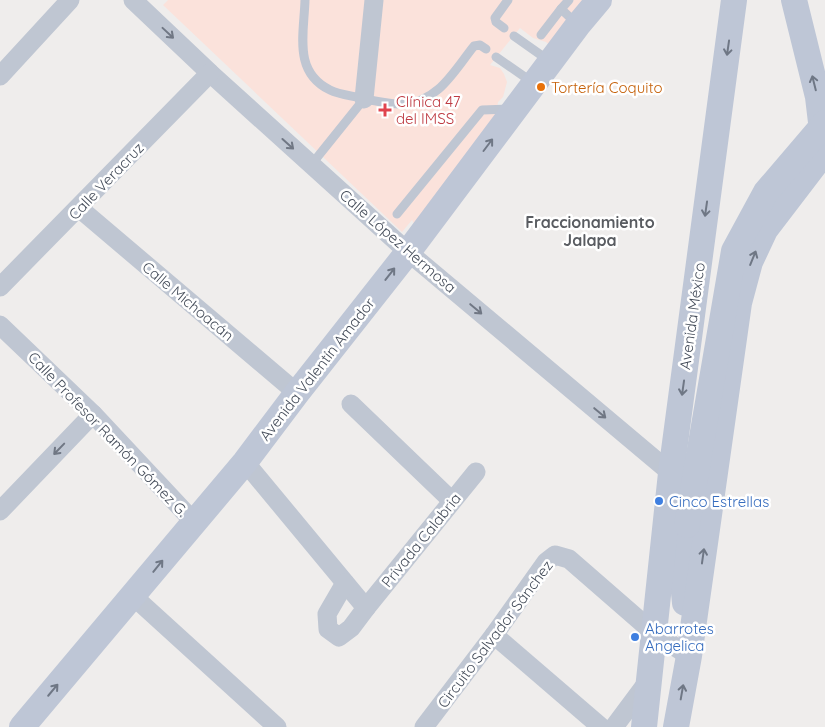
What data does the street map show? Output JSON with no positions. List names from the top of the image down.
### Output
{
  "streets": {
    "street": [
      "Calle Veracruz",
      "Calle López Hermosa",
      "Calle Michoacán",
      "Avenida México",
      "Avenida Valentín Amador",
      "Calle Profesor Ramón Gómez G.",
      "Privada Calabria",
      "Circuito Salvador Sánchez"
    ]
  },
  "crossings": [
    ["Calle Veracruz", "Calle López Hermosa"],
    ["Calle Veracruz", "Calle Michoacán"],
    ["Calle López Hermosa", "Avenida México"],
    ["Calle López Hermosa", "Avenida Valentín Amador"],
    ["Calle Michoacán", "Avenida Valentín Amador"],
    ["Avenida México", "Circuito Salvador Sánchez"],
    ["Avenida Valentín Amador", "Calle Profesor Ramón Gómez G."]
  ],
  "one_way": ["Calle López Hermosa", "Avenida Valentín Amador"],
  "districts": ["Fraccionamiento Jalapa"],
  "places": {
    "other": ["Tortería Coquito", "Cinco Estrellas", "Abarrotes Angelica"],
    "health": ["Clínica 47 del IMSS"]
  }
}
